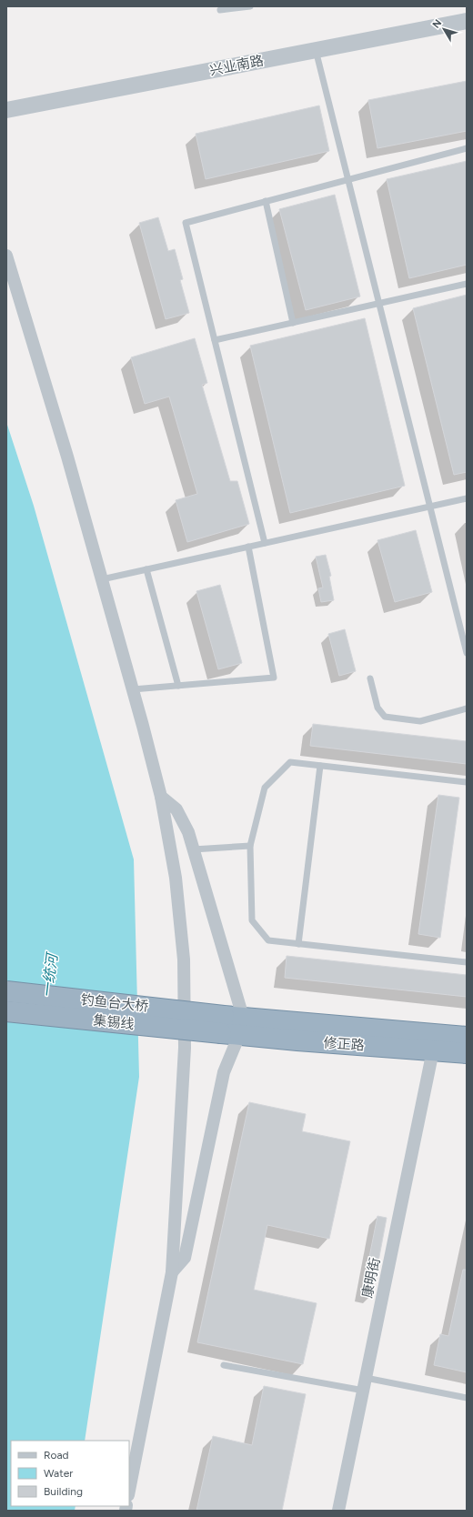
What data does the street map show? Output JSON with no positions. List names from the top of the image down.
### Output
{
  "streets": {
    "highway": ["钓鱼台大桥", "集锡线", "修正路"],
    "street": ["兴业南路", "康明街"]
  },
  "crossings": [
    ["钓鱼台大桥", "集锡线"],
    ["钓鱼台大桥", "修正路"],
    ["集锡线", "修正路"],
    ["修正路", "康明街"]
  ],
  "water": ["一统河"],
  "legend": ["Road", "Water", "Building"],
  "north": "top left"
}
